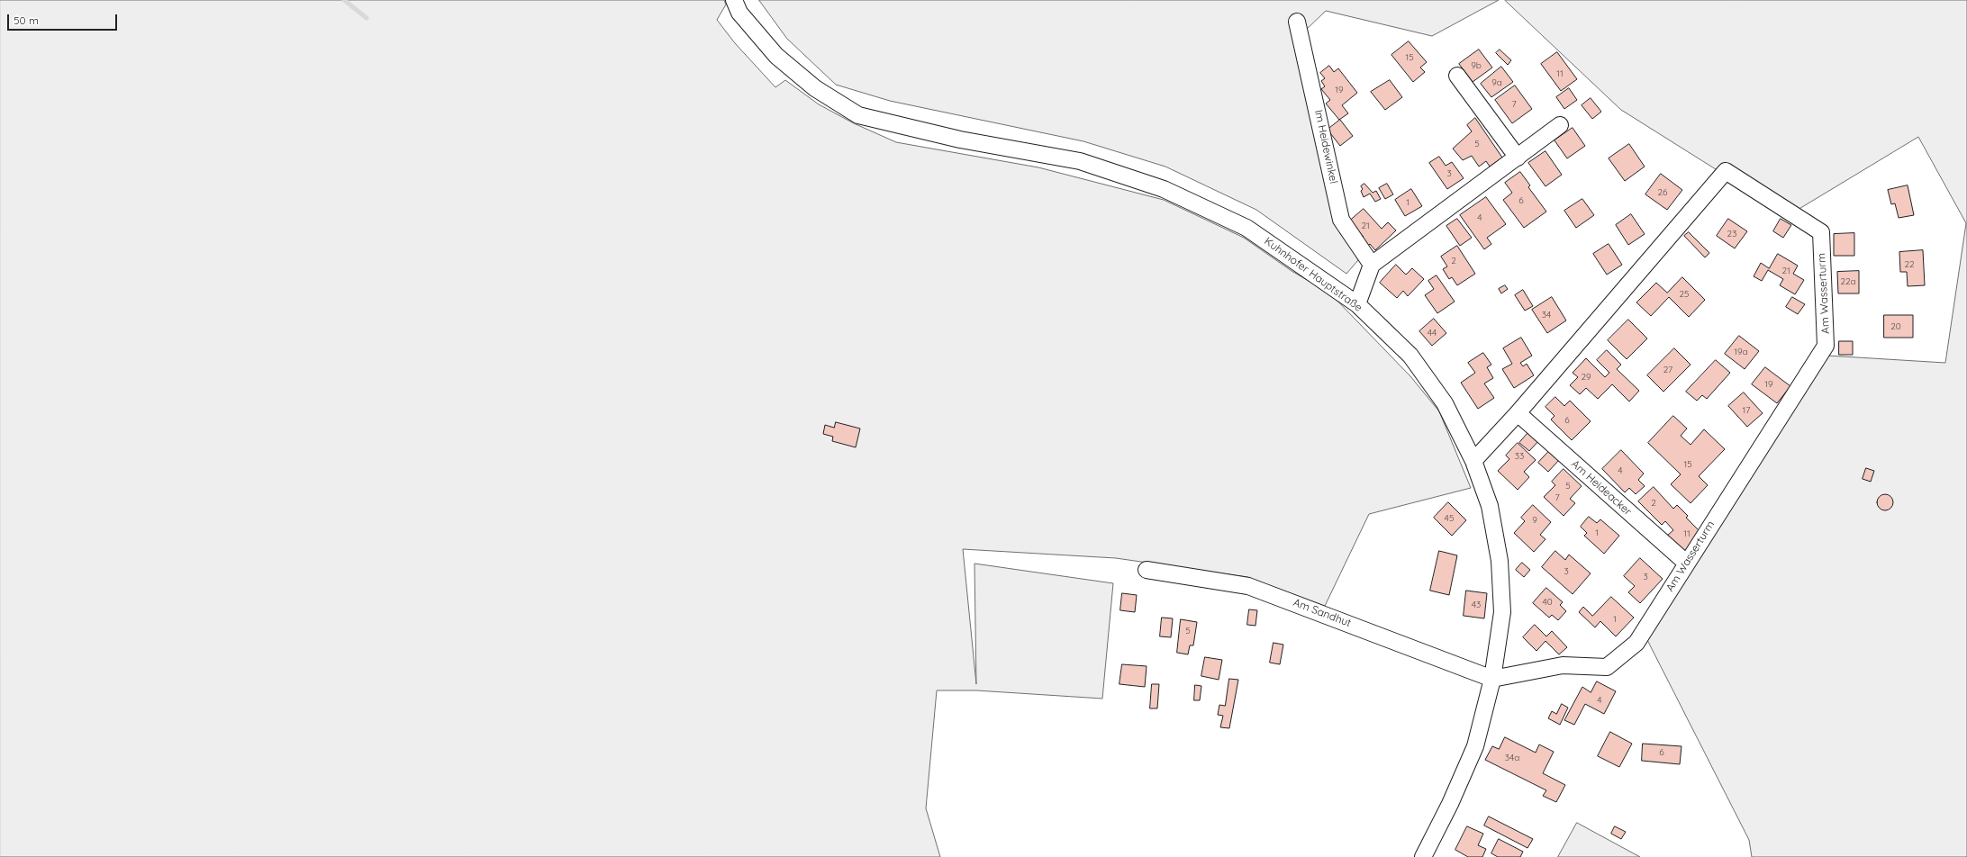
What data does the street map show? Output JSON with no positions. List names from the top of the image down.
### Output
{
  "streets": {
    "street": [
      "Im Heidewinkel",
      "Kuhnhofer Hauptstraße",
      "Am Wasserturm",
      "Am Heideacker",
      "Am Sandhut"
    ]
  },
  "crossings": [
    ["Kuhnhofer Hauptstraße", "Am Wasserturm"],
    ["Kuhnhofer Hauptstraße", "Am Sandhut"],
    ["Am Wasserturm", "Am Heideacker"],
    ["Am Wasserturm", "Am Sandhut"]
  ],
  "house_numbers": [
    "15",
    "9b",
    "11",
    "9a",
    "19",
    "7",
    "5",
    "3",
    "26",
    "6",
    "1",
    "4",
    "21",
    "23",
    "2",
    "22",
    "21",
    "22a",
    "25",
    "34",
    "20",
    "44",
    "19a",
    "27",
    "29",
    "19",
    "17",
    "6",
    "33",
    "15",
    "4",
    "5",
    "7",
    "2",
    "45",
    "9",
    "1",
    "11",
    "3",
    "3",
    "40",
    "43",
    "1",
    "5",
    "4",
    "6",
    "34a"
  ],
  "scale_bar": "50 m"
}
